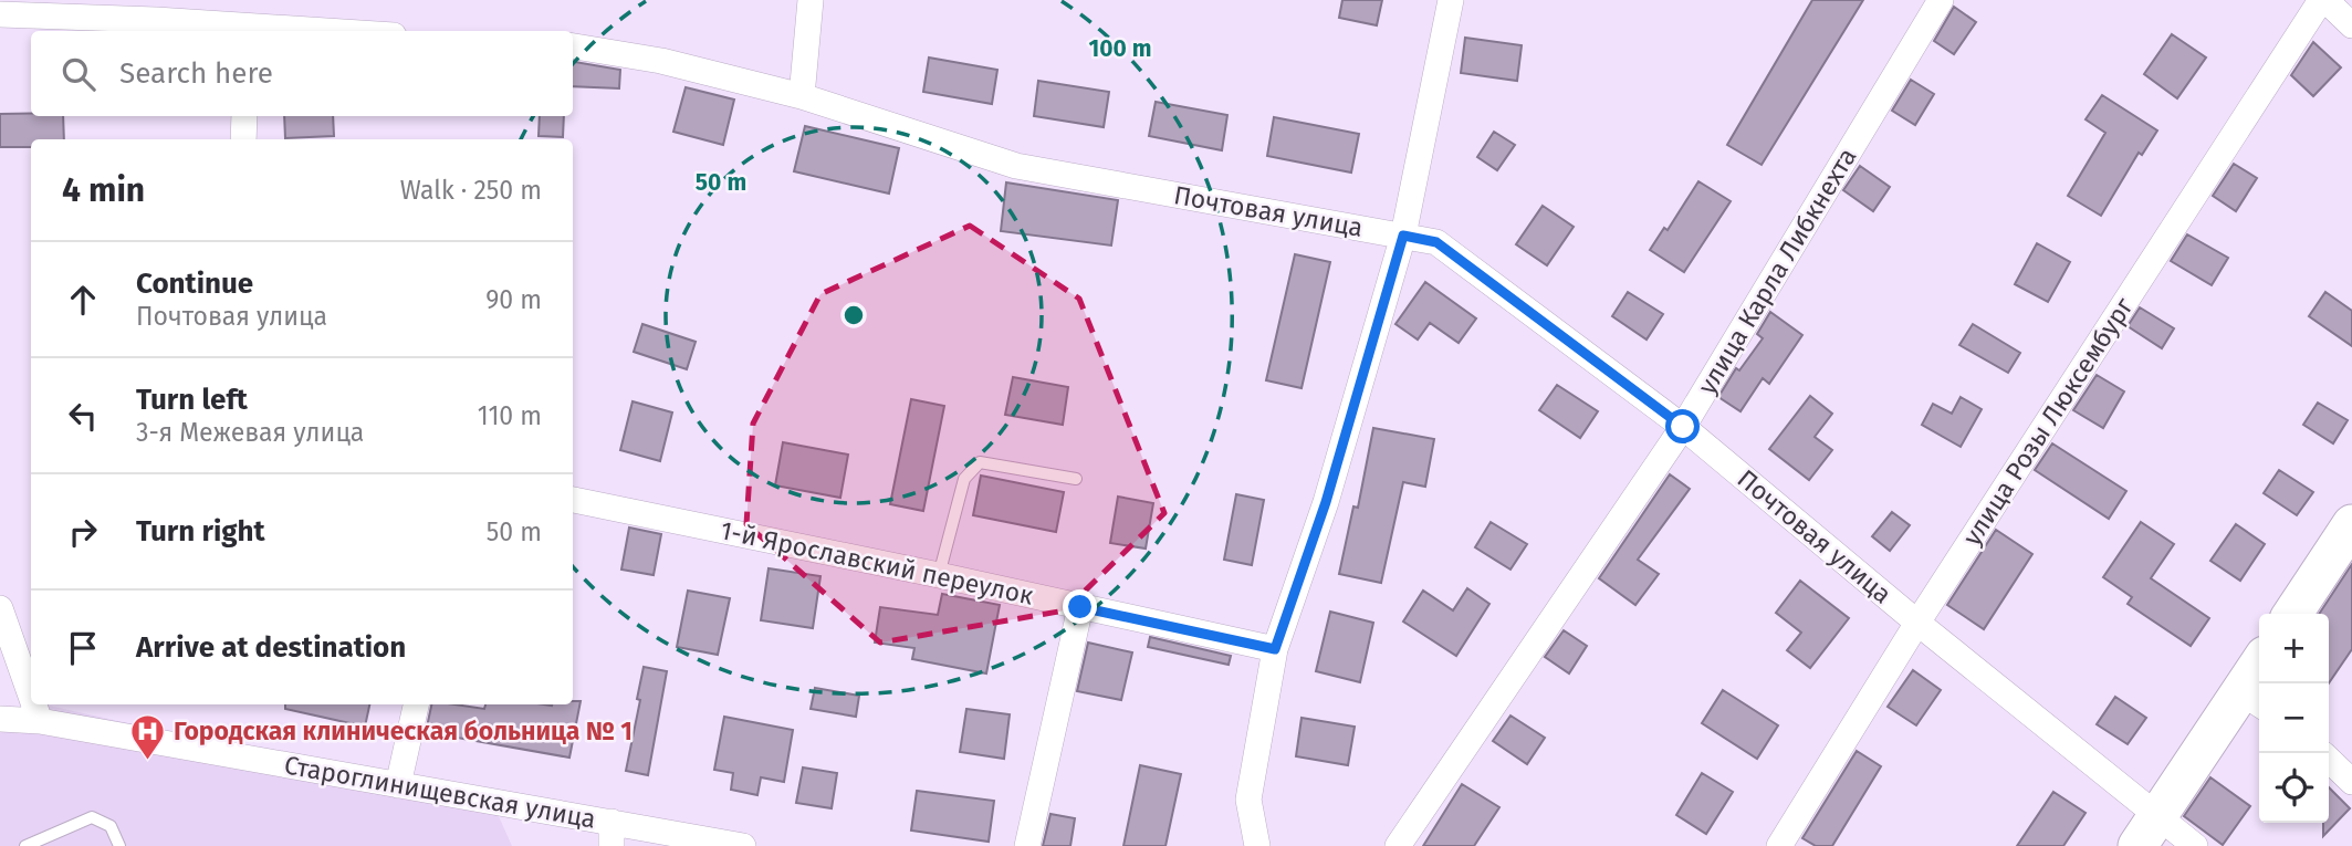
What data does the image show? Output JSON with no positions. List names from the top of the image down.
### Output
{
  "streets": {
    "street": [
      "Почтовая улица",
      "улица Карла Либкнехта",
      "улица Розы Люксембург",
      "1-й Ярославский переулок",
      "Староглинищевская улица"
    ]
  },
  "crossings": [
    ["Почтовая улица", "улица Карла Либкнехта"],
    ["Почтовая улица", "улица Розы Люксембург"]
  ],
  "places": {
    "hospital": ["Городская клиническая больница № 1"]
  },
  "page": {
    "search": "Search here",
    "heading": ["4 min", "Walk · 250 m"],
    "list": [
      ["Continue", "Почтовая улица", "90 m"],
      ["Turn left", "3-я Межевая улица", "110 m"],
      ["Turn right", "50 m"],
      "Arrive at destination"
    ],
    "map_buttons": ["+", "−"]
  },
  "rings": ["100 m", "50 m"]
}
